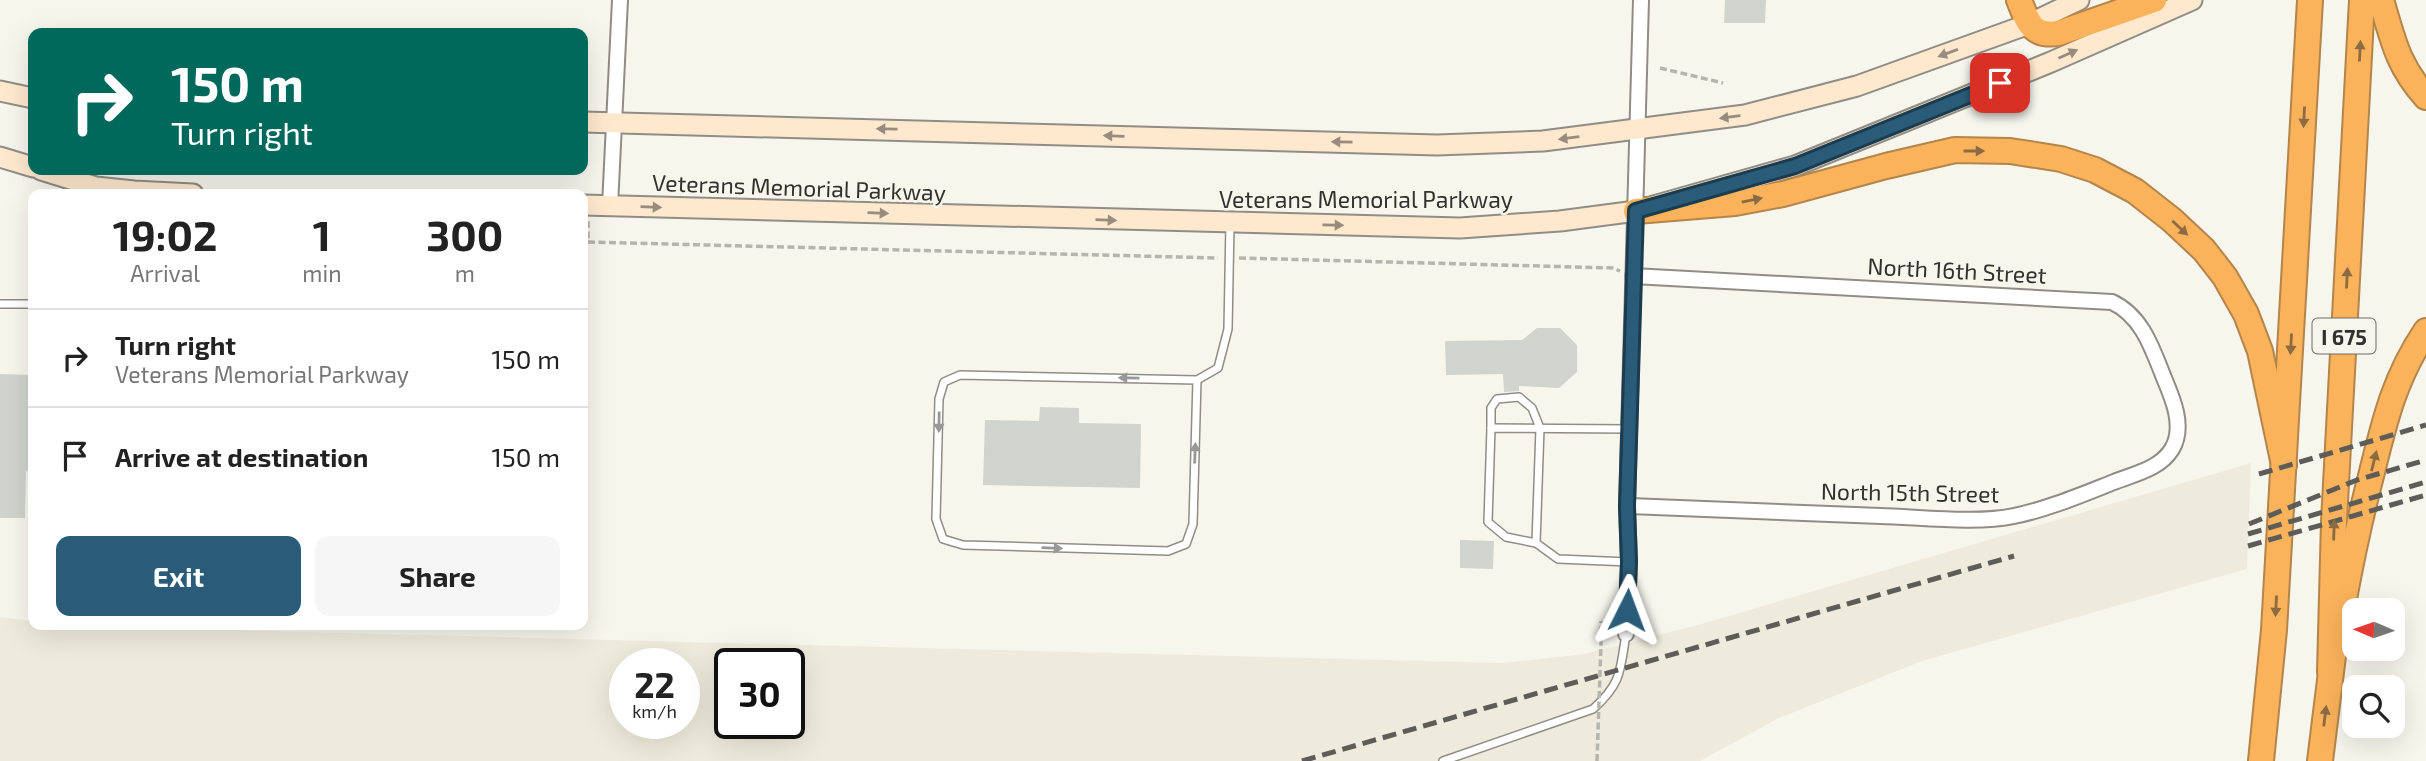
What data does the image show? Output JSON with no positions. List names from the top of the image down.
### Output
{
  "streets": {
    "highway": ["I 675"],
    "street": ["Veterans Memorial Parkway", "North 16th Street", "North 15th Street"]
  },
  "crossings": [
    ["North 16th Street", "North 15th Street"]
  ],
  "north": "left",
  "page": {
    "turn": ["150 m", "Turn right"],
    "eta": [
      "19:02",
      "Arrival",
      "1",
      "min",
      "300",
      "m"
    ],
    "list": [
      {
        "name": "Turn right",
        "note": "Veterans Memorial Parkway",
        "value": "150 m"
      },
      {
        "name": "Arrive at destination",
        "value": "150 m"
      }
    ],
    "buttons": ["Exit", "Share"],
    "speed": "22 km/h",
    "limit": "30"
  }
}
